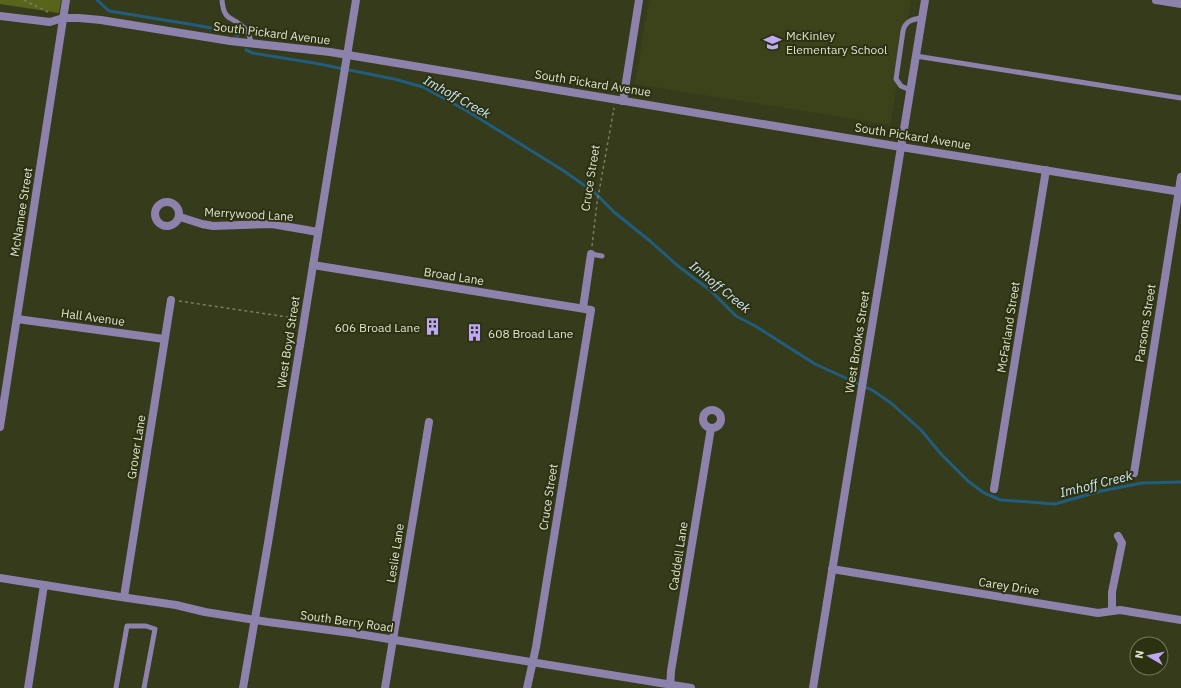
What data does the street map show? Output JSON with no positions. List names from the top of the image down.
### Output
{
  "streets": {
    "street": [
      "South Pickard Avenue",
      "Cruce Street",
      "McNamee Street",
      "Merrywood Lane",
      "Broad Lane",
      "Hall Avenue",
      "Parsons Street",
      "McFarland Street",
      "West Boyd Street",
      "West Brooks Street",
      "Grover Lane",
      "Leslie Lane",
      "Caddell Lane",
      "Carey Drive",
      "South Berry Road"
    ]
  },
  "crossings": [
    ["South Pickard Avenue", "Cruce Street"],
    ["South Pickard Avenue", "McNamee Street"],
    ["South Pickard Avenue", "Parsons Street"],
    ["South Pickard Avenue", "McFarland Street"],
    ["South Pickard Avenue", "West Boyd Street"],
    ["South Pickard Avenue", "West Brooks Street"],
    ["Cruce Street", "Broad Lane"],
    ["Cruce Street", "South Berry Road"],
    ["McNamee Street", "Hall Avenue"],
    ["Merrywood Lane", "West Boyd Street"],
    ["Broad Lane", "West Boyd Street"],
    ["Hall Avenue", "Grover Lane"],
    ["West Boyd Street", "South Berry Road"],
    ["West Brooks Street", "Carey Drive"],
    ["Grover Lane", "South Berry Road"],
    ["Leslie Lane", "South Berry Road"],
    ["Caddell Lane", "South Berry Road"]
  ],
  "water": ["Imhoff Creek"],
  "places": {
    "school or university": ["McKinley Elementary School"],
    "building": ["606 Broad Lane", "608 Broad Lane"]
  },
  "north": "left"
}
